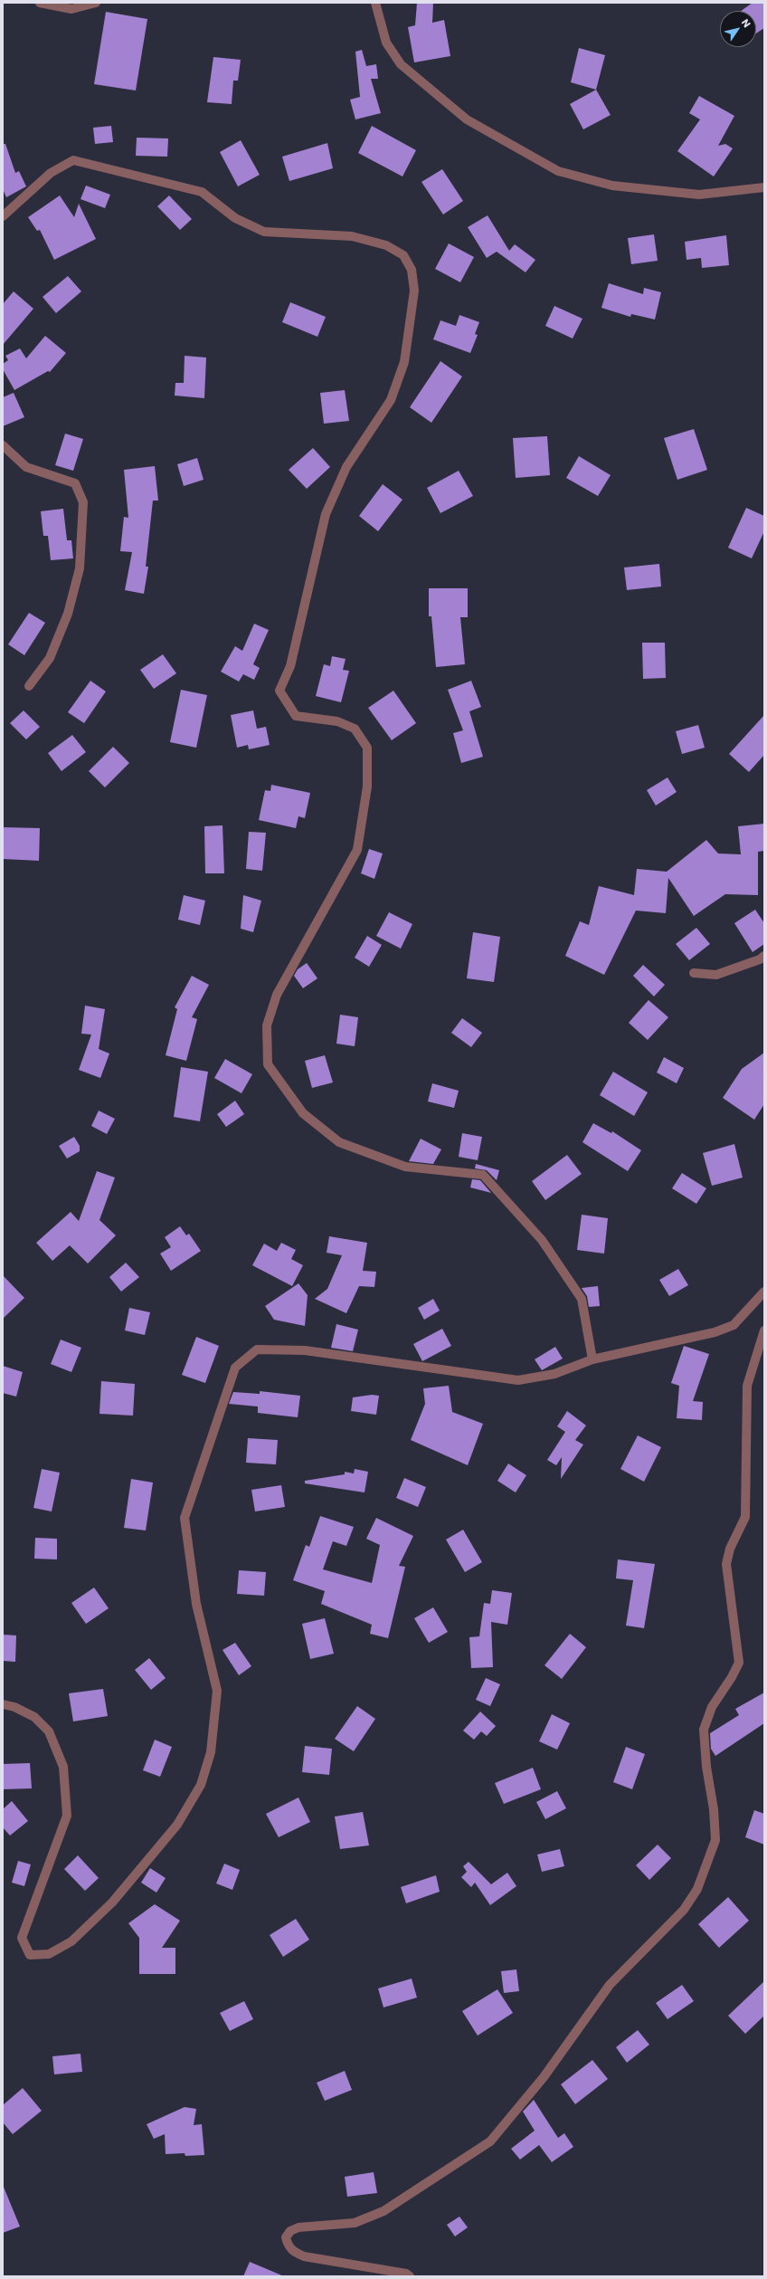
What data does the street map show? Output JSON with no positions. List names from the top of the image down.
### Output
{
  "north": "top right"
}
